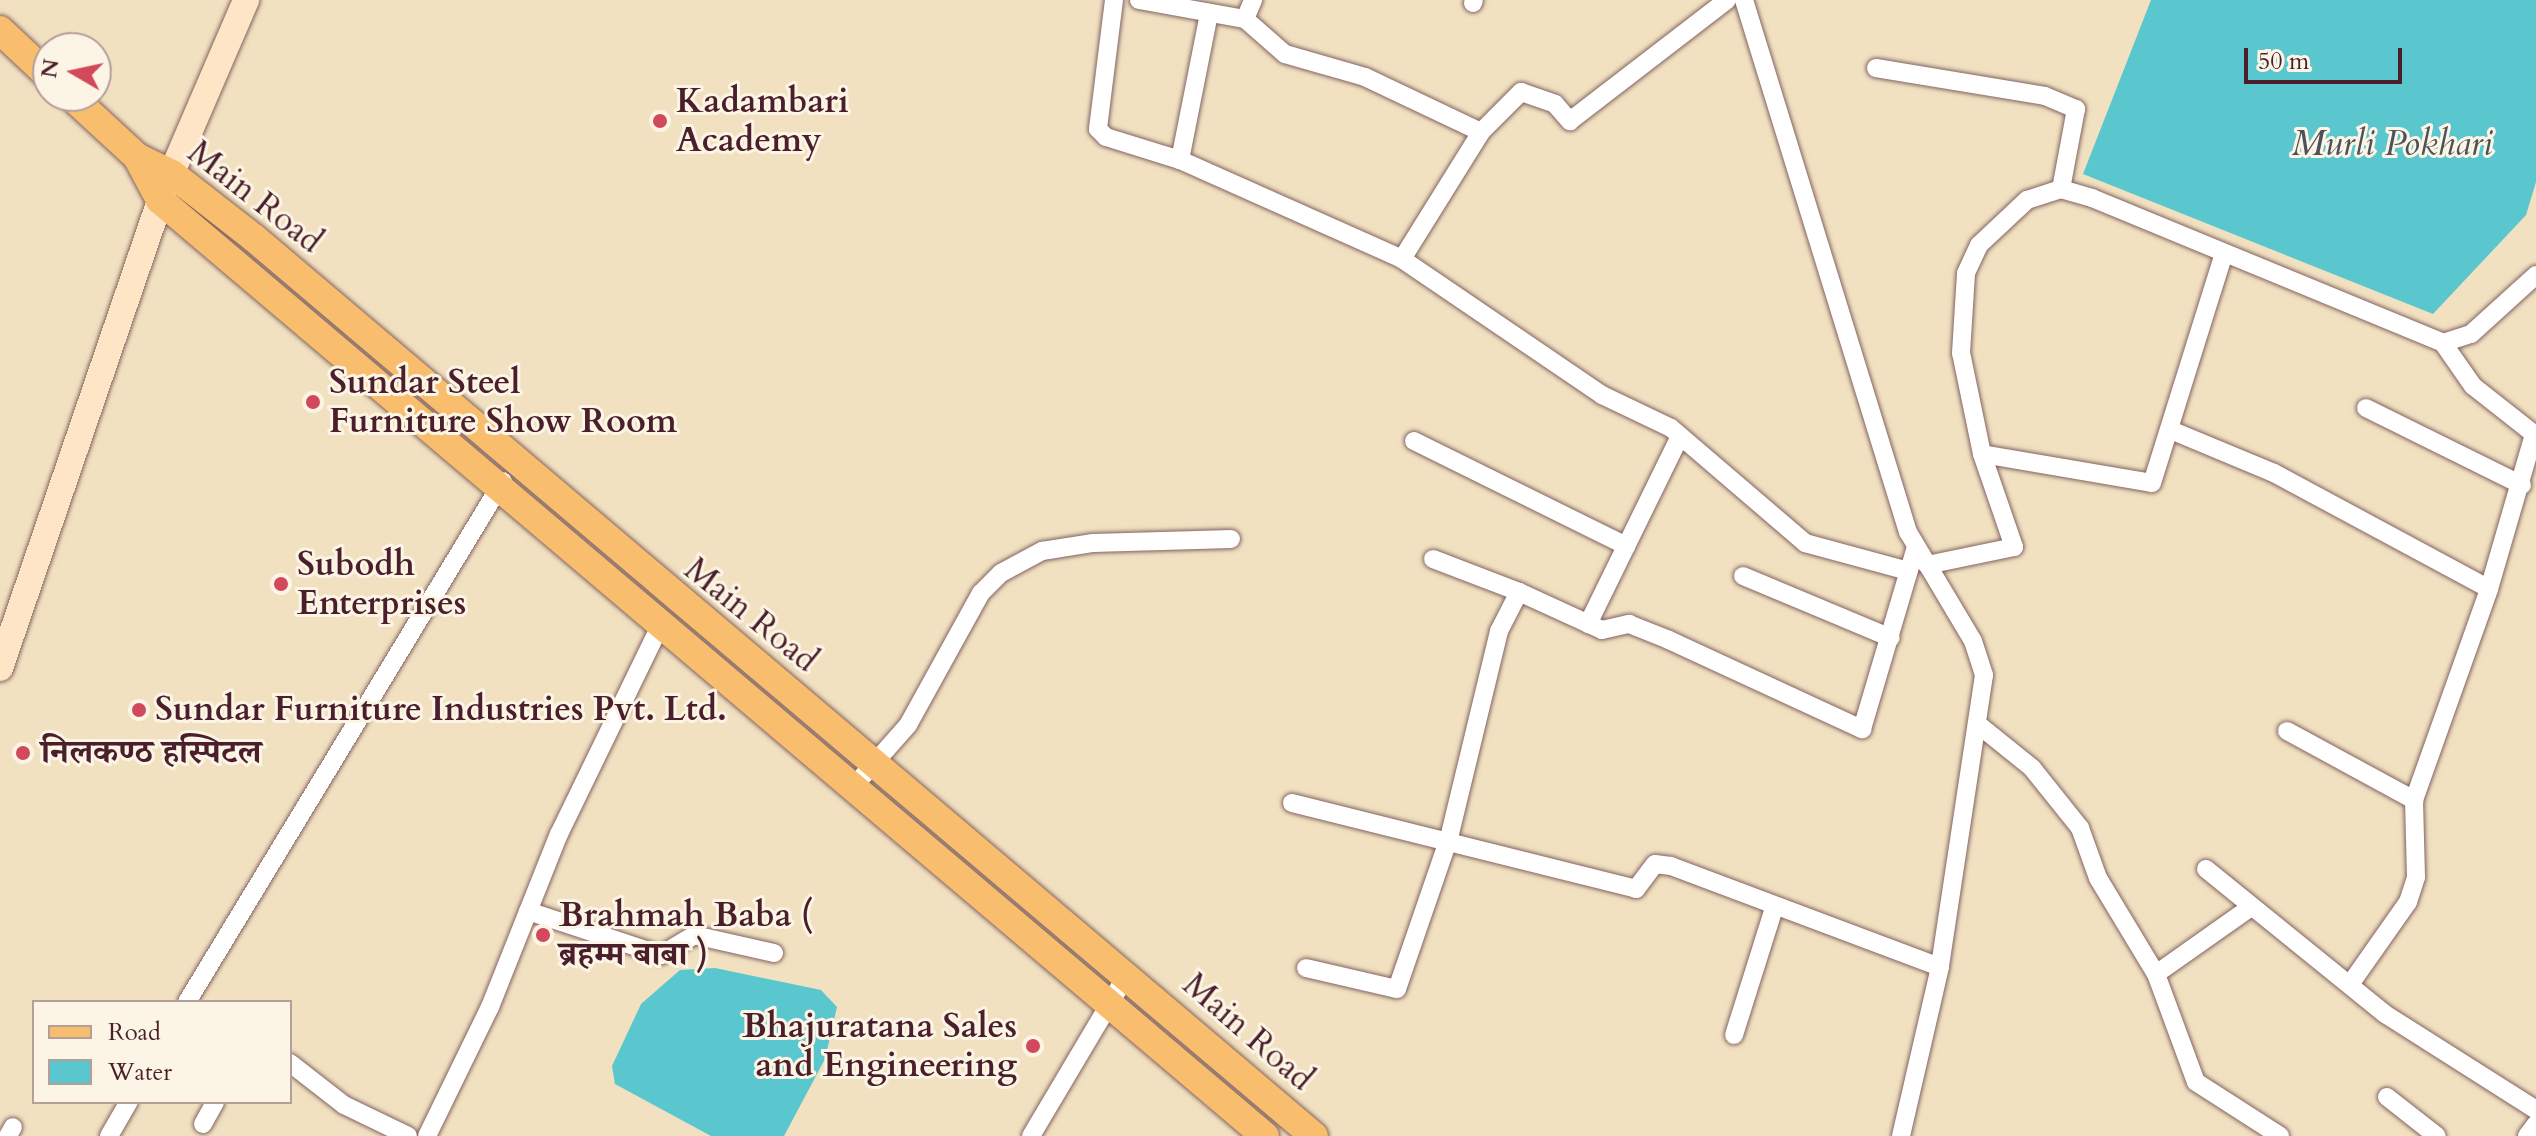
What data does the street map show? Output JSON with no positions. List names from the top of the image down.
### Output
{
  "streets": {
    "main road": ["Main Road"]
  },
  "water": ["Murli Pokhari"],
  "places": [
    "Kadambari Academy",
    "Sundar Steel Furniture Show Room",
    "Subodh Enterprises",
    "Sundar Furniture Industries Pvt. Ltd.",
    "निलकण्ठ हस्पिटल",
    "Brahmah Baba ( ब्रहम्म बाबा )",
    "Bhajuratana Sales and Engineering"
  ],
  "legend": ["Road", "Water"],
  "scale_bar": "50 m",
  "north": "left"
}
